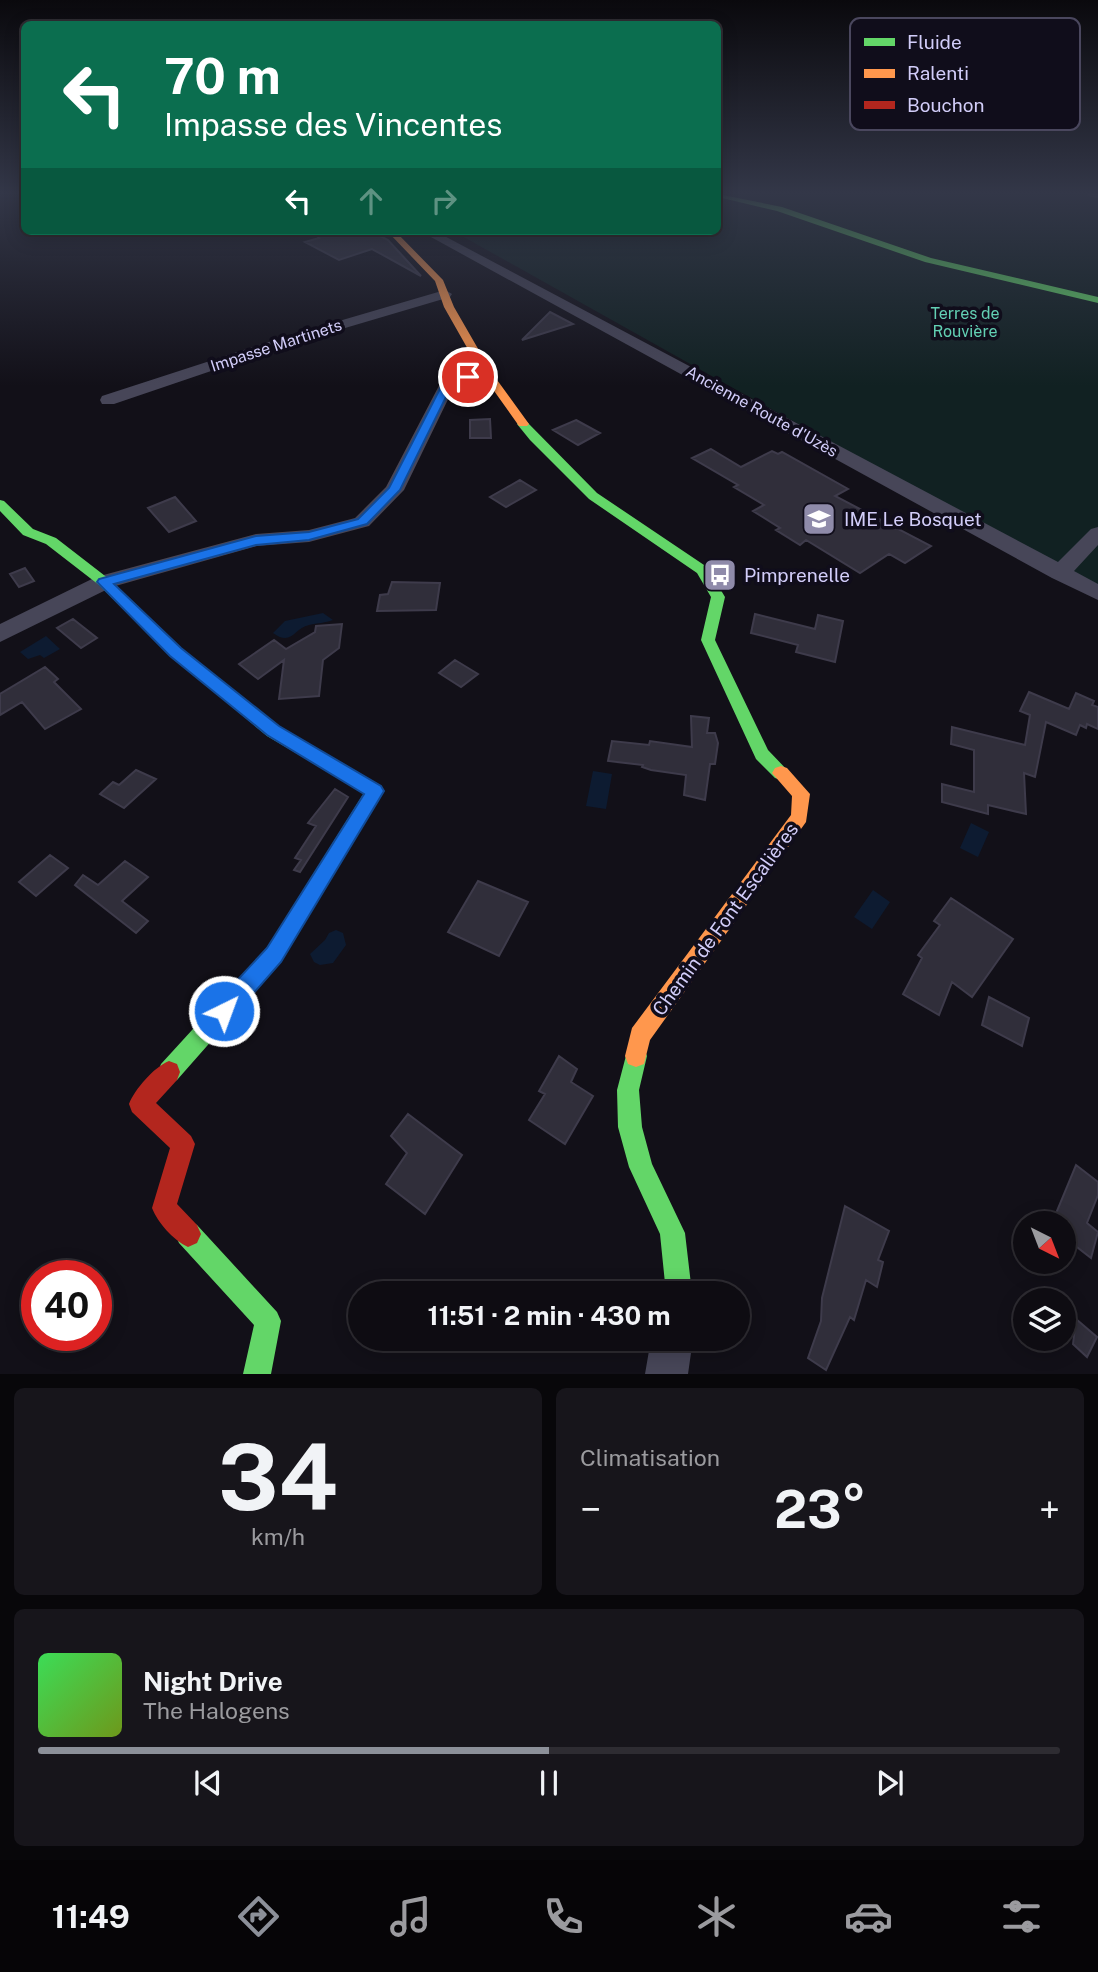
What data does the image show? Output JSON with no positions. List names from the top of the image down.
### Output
{
  "streets": {
    "street": ["Impasse Martinets", "Ancienne Route d'Uzès", "Chemin de Font Escalières"]
  },
  "crossings": [
    ["Impasse Martinets", "Chemin de Font Escalières"]
  ],
  "parks": ["Terres de Rouvière"],
  "places": {
    "school or university": ["IME Le Bosquet"],
    "bus stop": ["Pimprenelle"]
  },
  "legend": ["Fluide", "Ralenti", "Bouchon"],
  "north": "bottom right",
  "page": {
    "turn": ["70 m", "Impasse des Vincentes"],
    "limit": "40",
    "trip": "11:51 · 2 min · 430 m",
    "tile": [
      ["34", "km/h"],
      "Climatisation"
    ],
    "heat": ["−", "23°", "+"],
    "song": ["Night Drive", "The Halogens"],
    "tabs": "11:49"
  }
}
